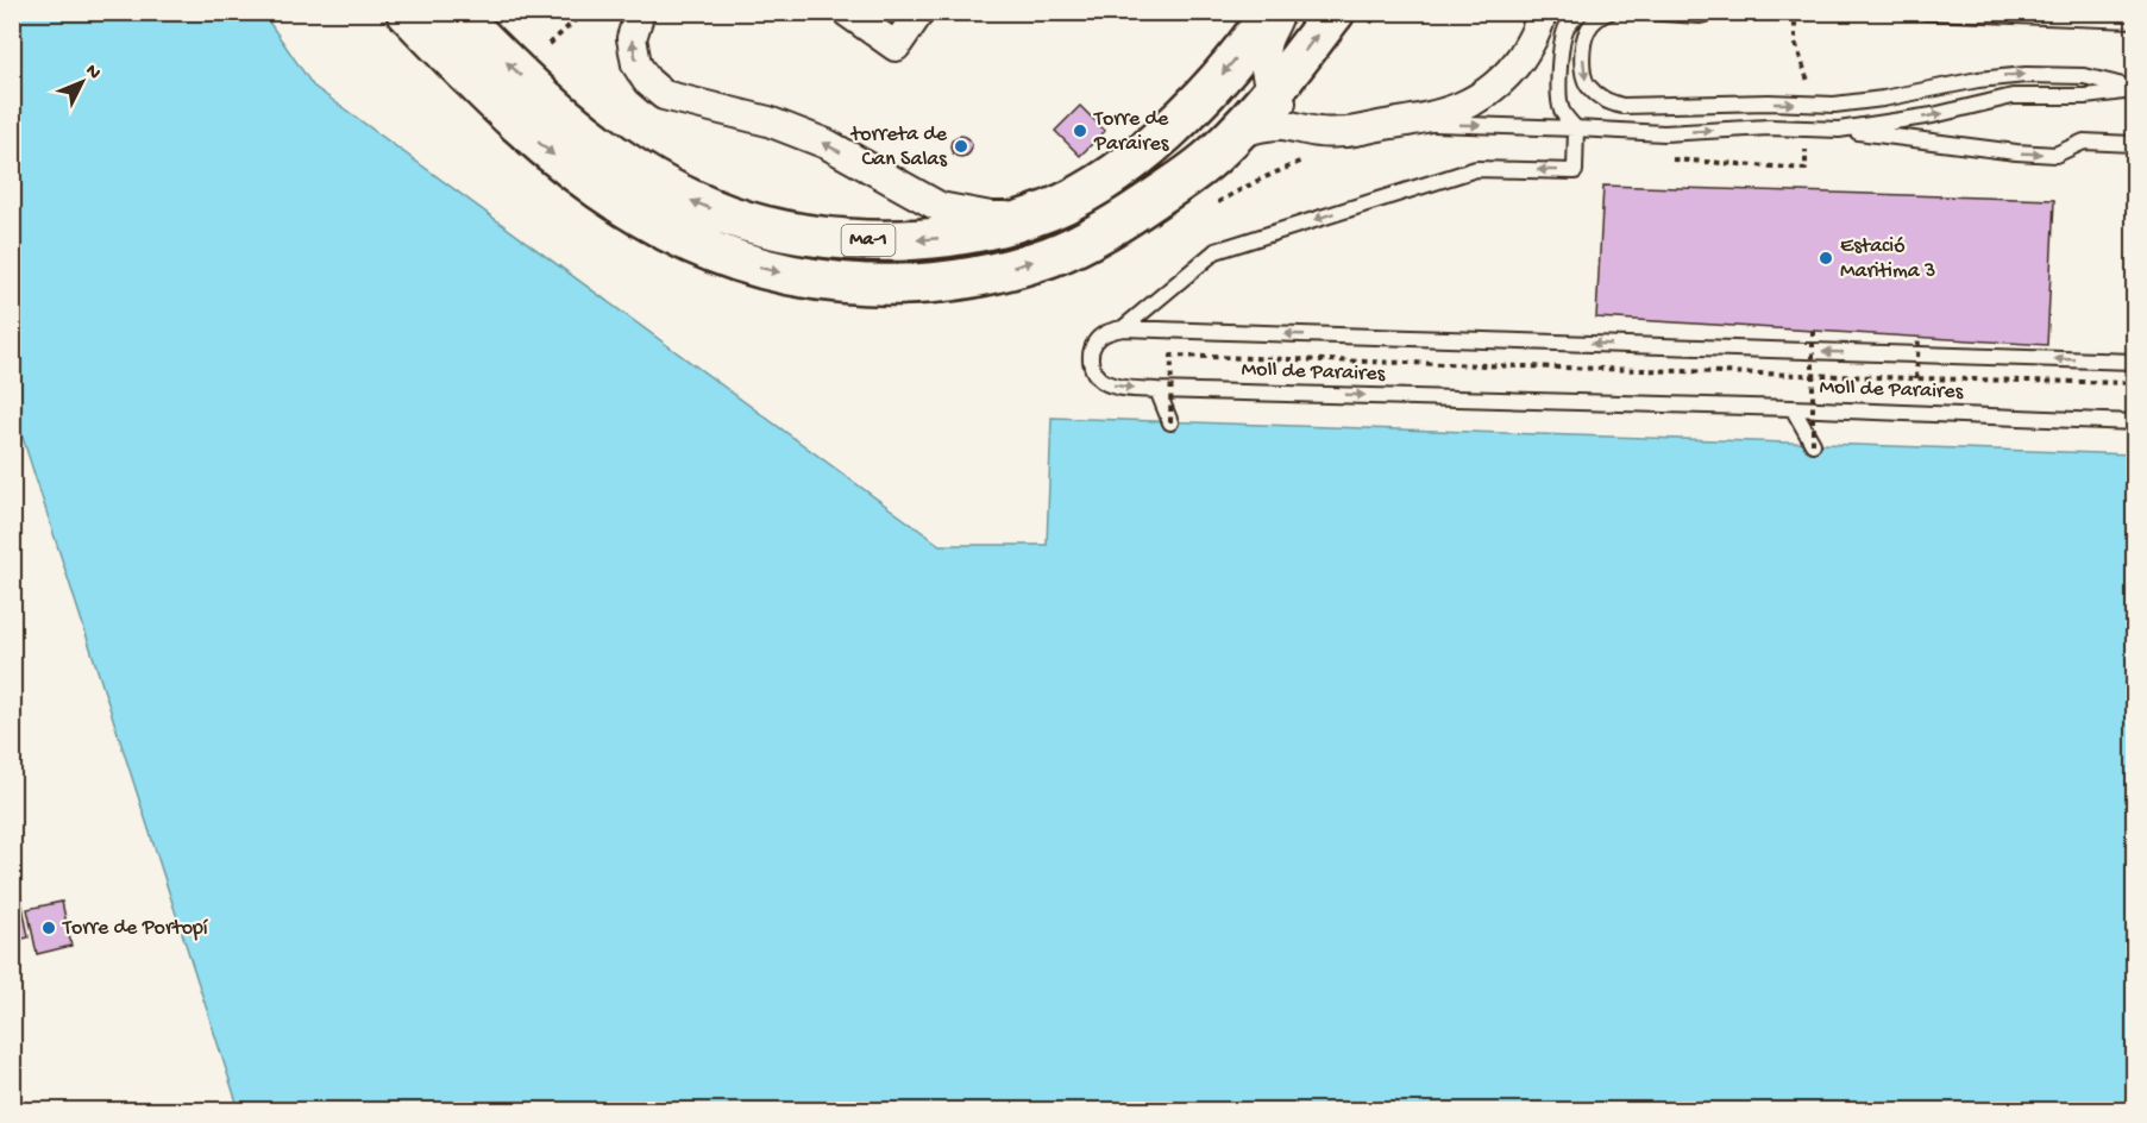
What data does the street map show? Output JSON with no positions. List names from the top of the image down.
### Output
{
  "streets": {
    "highway": ["Ma-1"],
    "lane": ["Moll de Paraires"]
  },
  "places": [
    "Torre de Paraires",
    "torreta de Can Salas",
    "Estació Maritima 3",
    "Torre de Portopí"
  ],
  "north": "top right"
}
